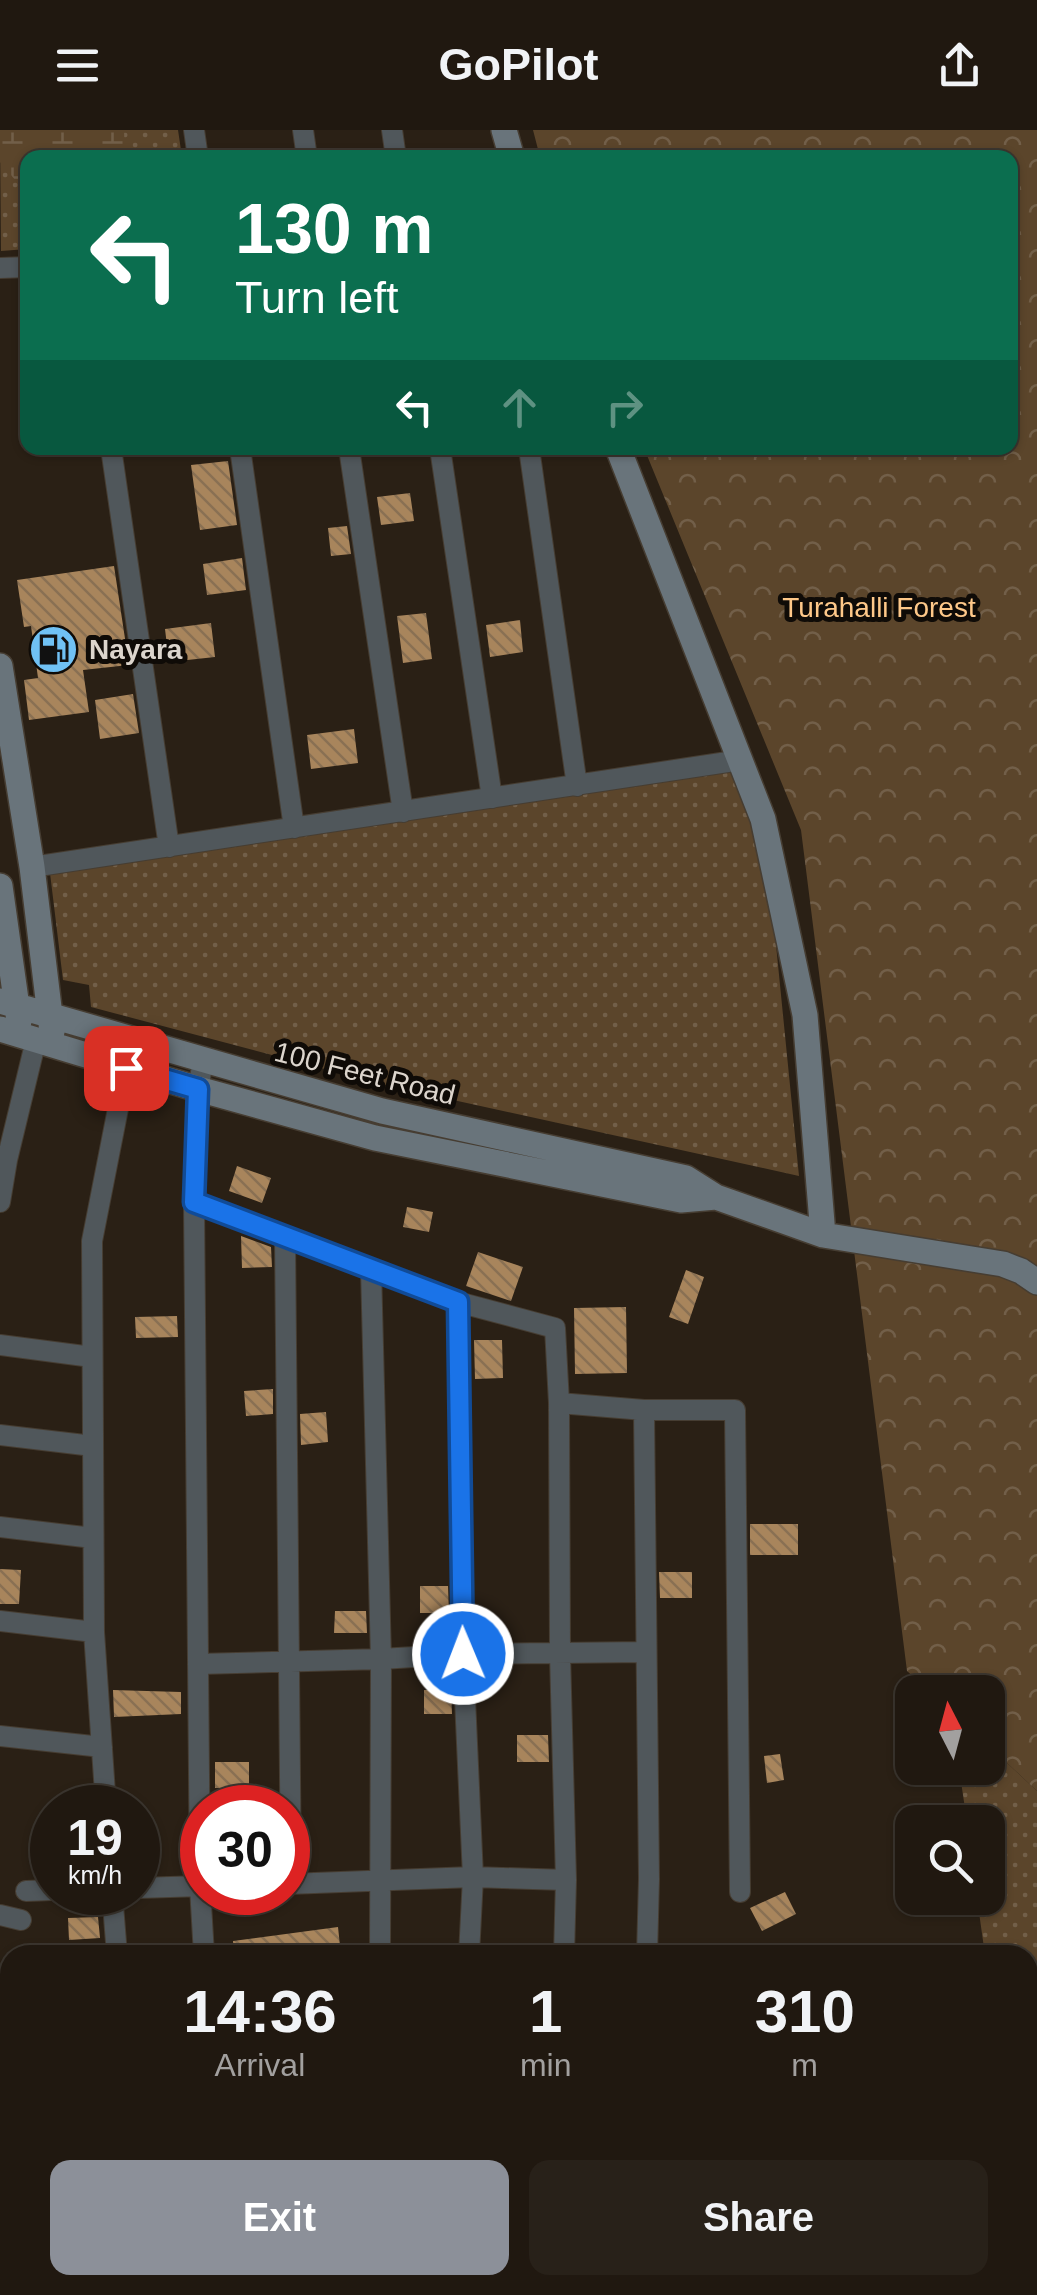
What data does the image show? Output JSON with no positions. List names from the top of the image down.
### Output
{
  "streets": {
    "main road": ["100 Feet Road"]
  },
  "parks": ["Turahalli Forest"],
  "places": {
    "fuel station": ["Nayara"]
  },
  "north": "top",
  "page": {
    "header": "GoPilot",
    "turn": ["130 m", "Turn left"],
    "speed": "19 km/h",
    "limit": "30",
    "eta": [
      "14:36",
      "Arrival",
      "1",
      "min",
      "310",
      "m"
    ],
    "buttons": ["Exit", "Share"]
  }
}
